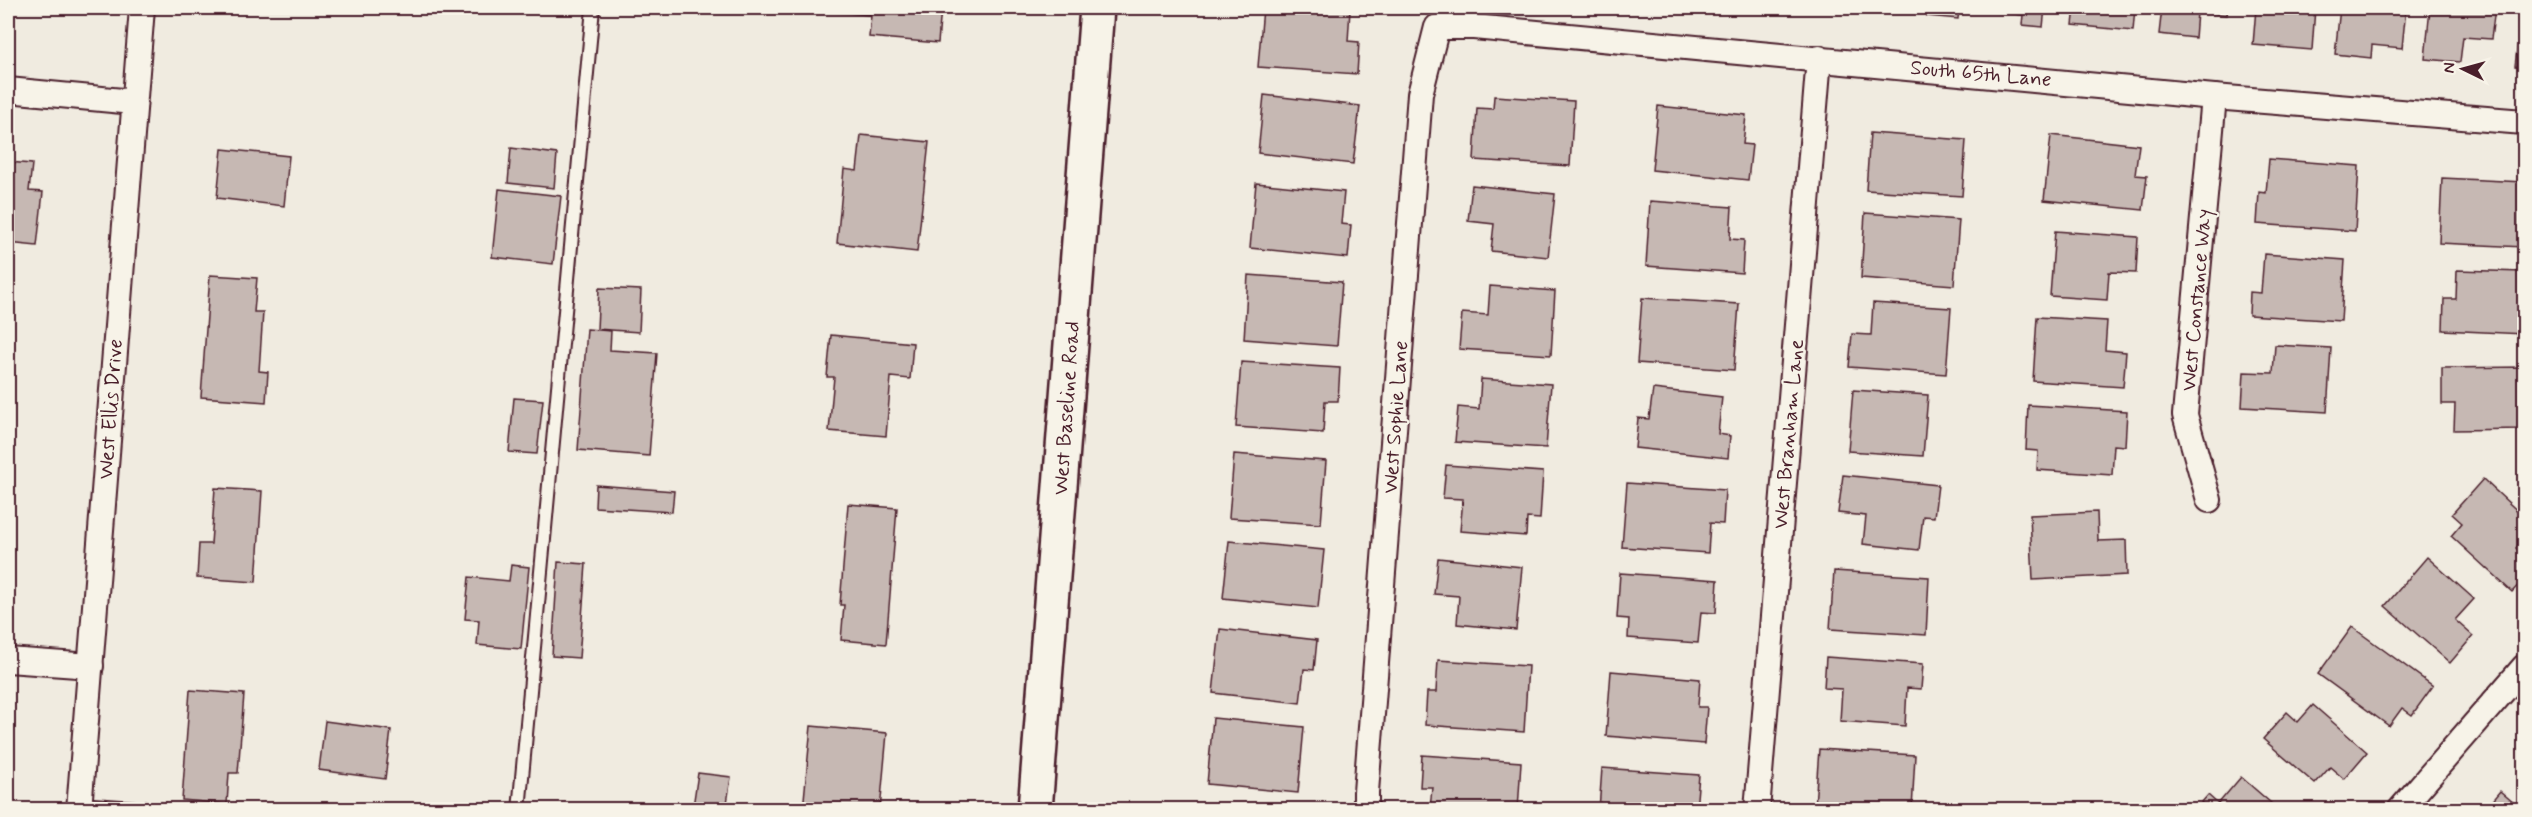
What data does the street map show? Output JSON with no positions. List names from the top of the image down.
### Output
{
  "streets": {
    "main road": ["West Baseline Road"],
    "street": [
      "South 65th Lane",
      "West Constance Way",
      "West Ellis Drive",
      "West Sophie Lane",
      "West Branham Lane"
    ]
  },
  "crossings": [
    ["South 65th Lane", "West Constance Way"],
    ["South 65th Lane", "West Sophie Lane"],
    ["South 65th Lane", "West Branham Lane"]
  ],
  "north": "left"
}
